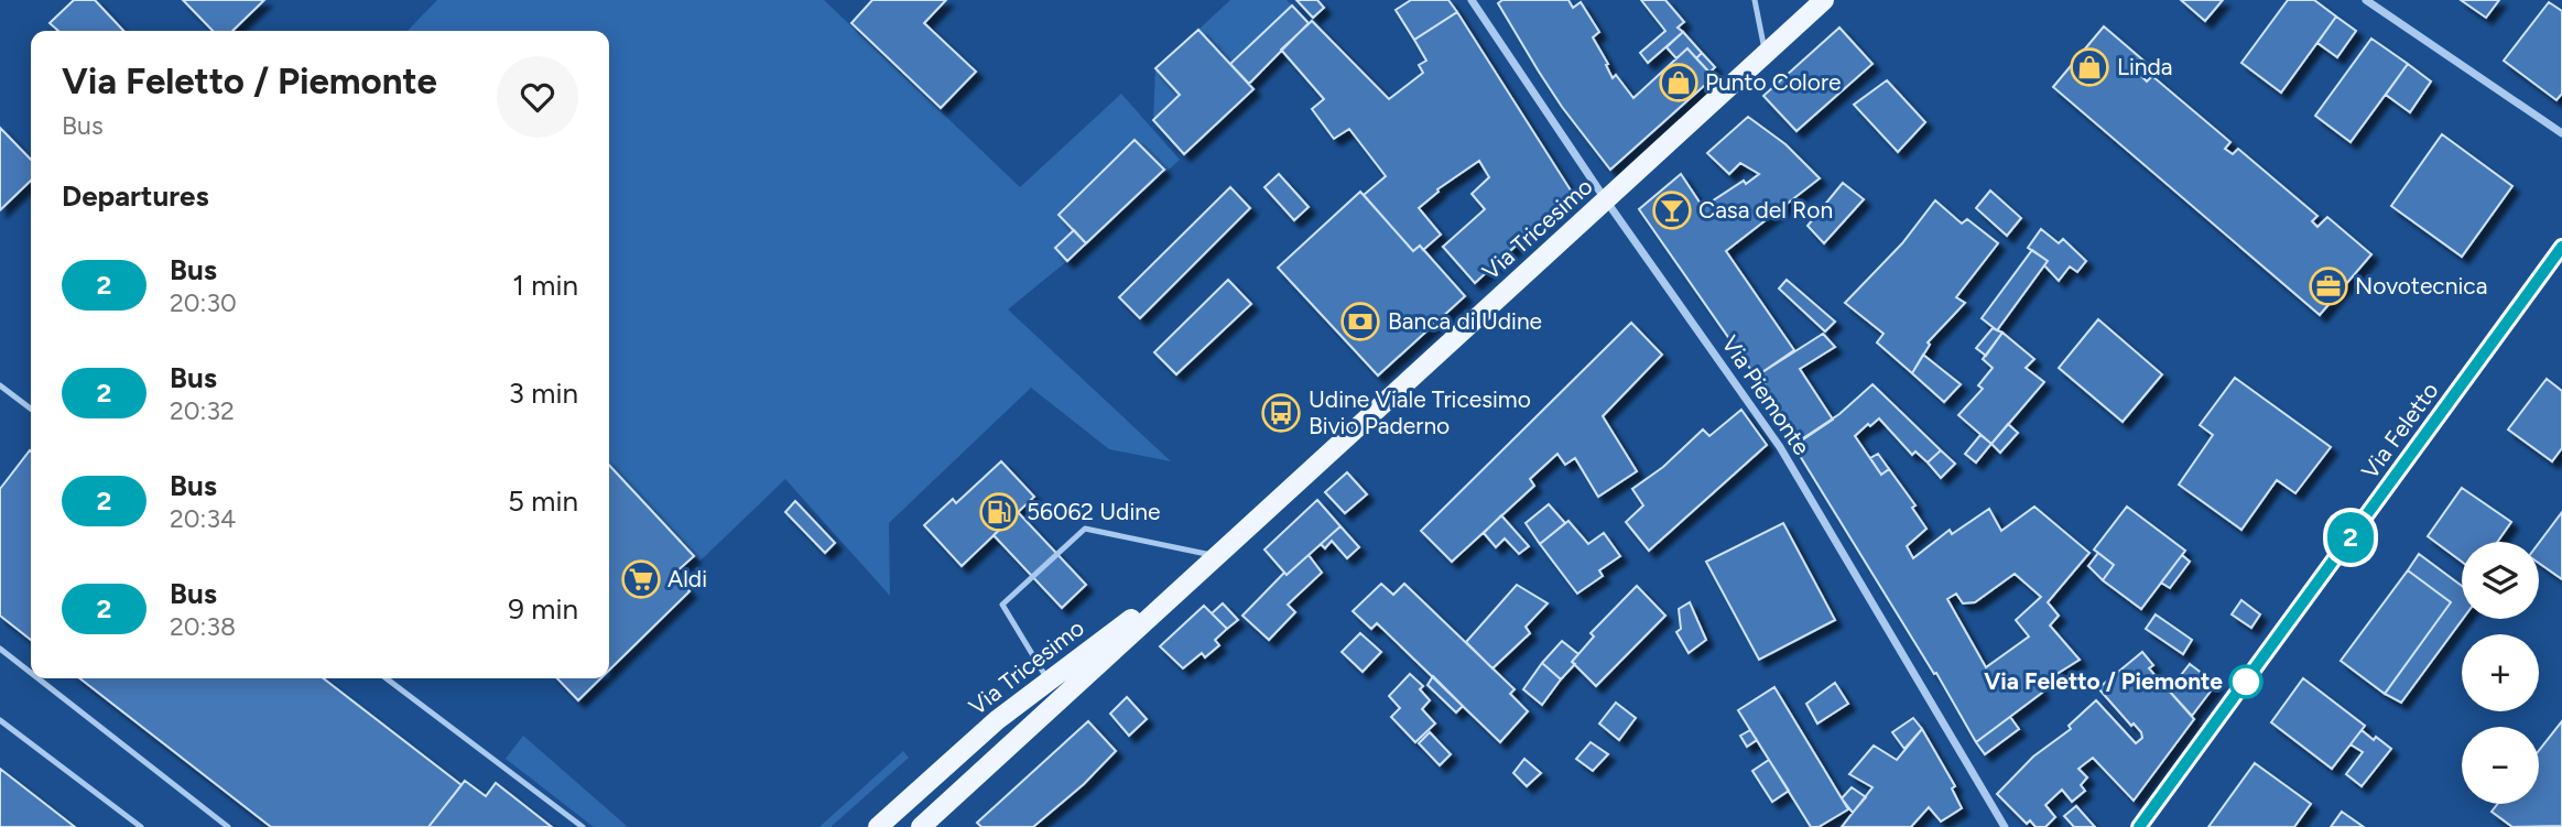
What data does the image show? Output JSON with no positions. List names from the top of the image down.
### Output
{
  "streets": {
    "main road": ["Via Tricesimo"],
    "street": ["Via Piemonte", "Via Feletto"]
  },
  "crossings": [
    ["Via Tricesimo", "Via Piemonte"]
  ],
  "places": {
    "shop": ["Linda", "Punto Colore"],
    "bar": ["Casa del Ron"],
    "office": ["Novotecnica"],
    "bank": ["Banca di Udine"],
    "bus stop": ["Udine Viale Tricesimo Bivio Paderno"],
    "fuel station": ["56062 Udine"],
    "supermarket": ["Aldi"],
    "other": ["Via Feletto / Piemonte"]
  },
  "lines": ["bus line 2"],
  "page": {
    "on_map": "2",
    "heading": [
      ["Via Feletto / Piemonte", "Bus"],
      "Departures"
    ],
    "list": [
      {
        "mark": "2",
        "name": "Bus",
        "note": "20:30",
        "value": "1 min"
      },
      {
        "mark": "2",
        "name": "Bus",
        "note": "20:32",
        "value": "3 min"
      },
      {
        "mark": "2",
        "name": "Bus",
        "note": "20:34",
        "value": "5 min"
      },
      {
        "mark": "2",
        "name": "Bus",
        "note": "20:38",
        "value": "9 min"
      }
    ],
    "map_buttons": ["+", "−"]
  }
}
